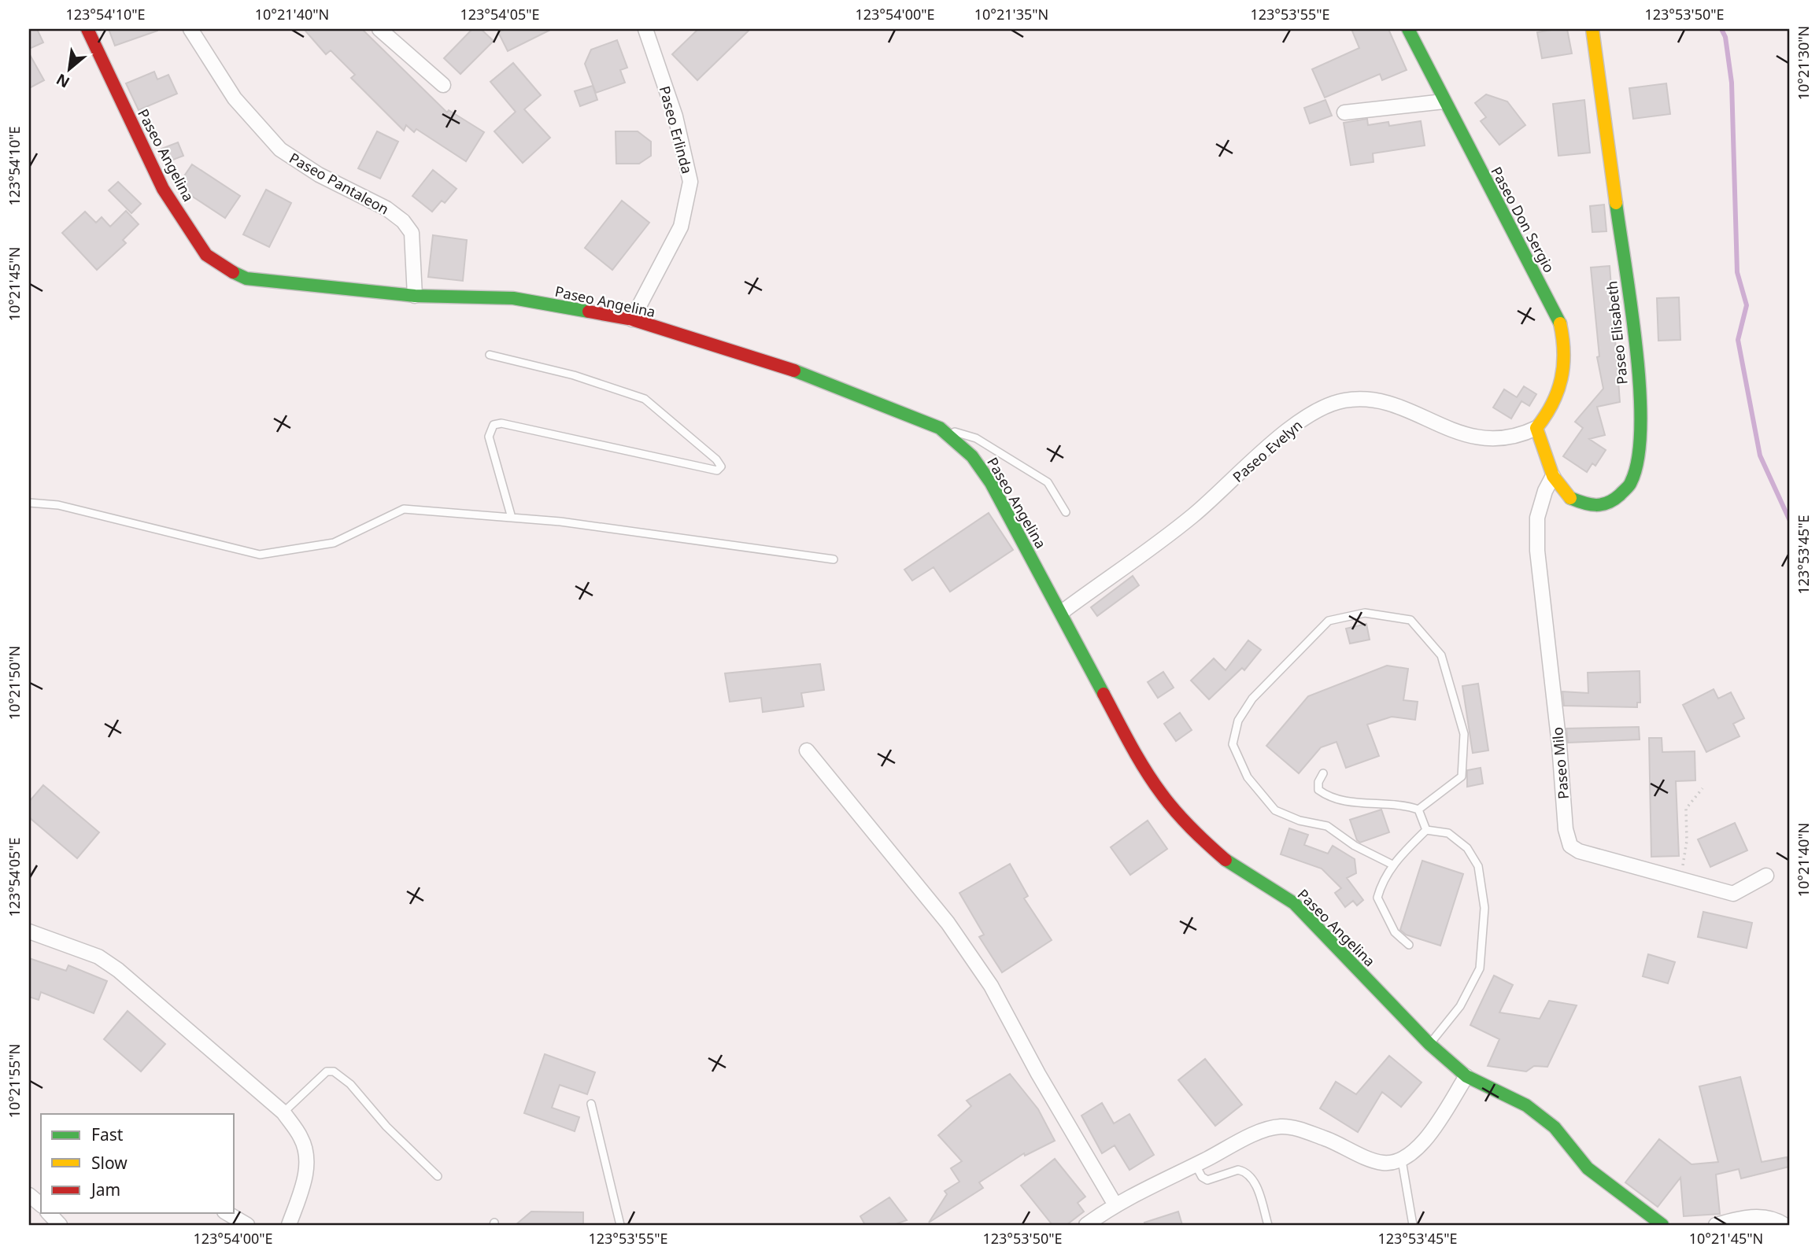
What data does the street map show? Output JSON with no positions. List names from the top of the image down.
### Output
{
  "streets": {
    "street": [
      "Paseo Erlinda",
      "Paseo Angelina",
      "Paseo Pantaleon",
      "Paseo Don Sergio",
      "Paseo Elisabeth",
      "Paseo Evelyn",
      "Paseo Milo"
    ]
  },
  "crossings": [
    ["Paseo Erlinda", "Paseo Angelina"],
    ["Paseo Angelina", "Paseo Pantaleon"],
    ["Paseo Angelina", "Paseo Evelyn"],
    ["Paseo Don Sergio", "Paseo Elisabeth"],
    ["Paseo Don Sergio", "Paseo Evelyn"],
    ["Paseo Elisabeth", "Paseo Evelyn"],
    ["Paseo Elisabeth", "Paseo Milo"]
  ],
  "legend": ["Fast", "Slow", "Jam"],
  "north": "bottom left",
  "coordinates": [
    "123°54'10\"E",
    "10°21'40\"N",
    "123°54'05\"E",
    "123°54'00\"E",
    "10°21'35\"N",
    "123°53'55\"E",
    "123°53'50\"E",
    "10°21'30\"N",
    "10°21'45\"N",
    "123°53'45\"E",
    "10°21'50\"N",
    "10°21'55\"N"
  ]
}
